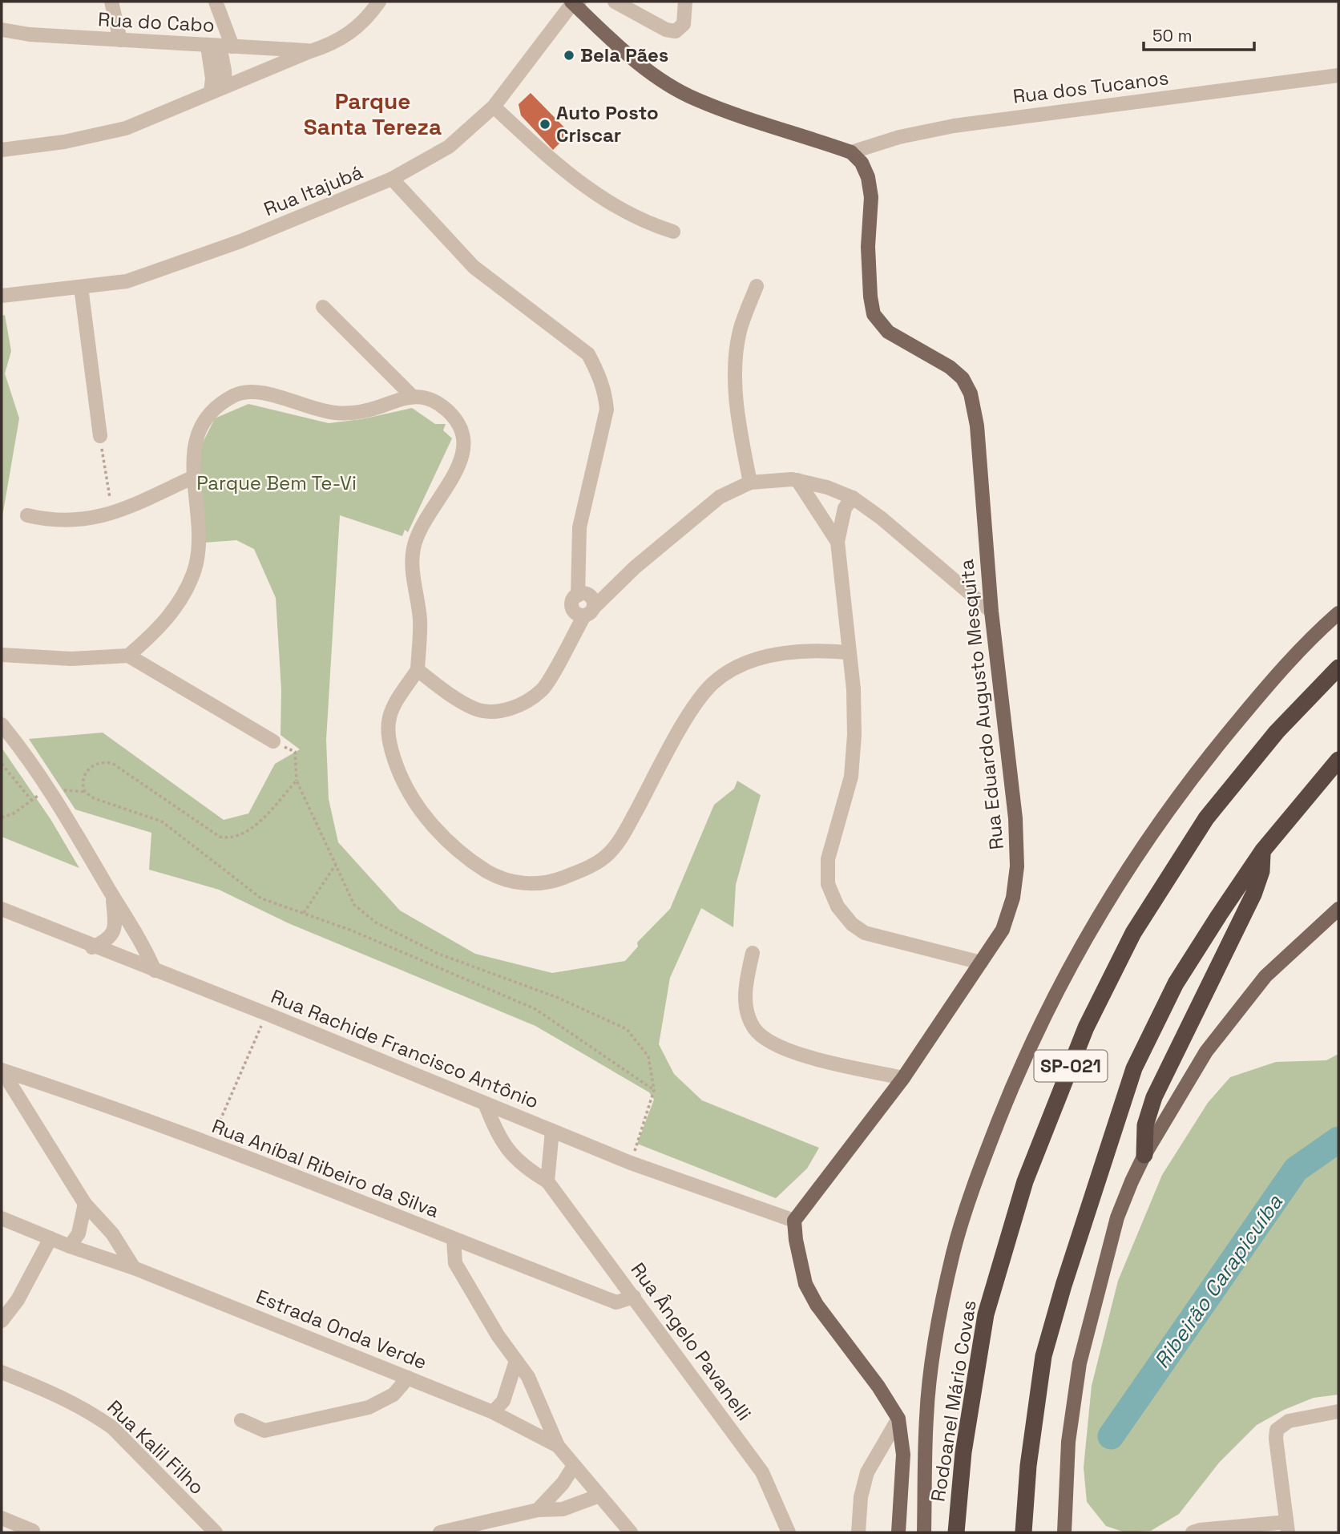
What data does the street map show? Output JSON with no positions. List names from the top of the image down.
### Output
{
  "streets": {
    "highway": ["SP-021", "Rodoanel Mário Covas"],
    "main road": ["Rua Eduardo Augusto Mesquita"],
    "street": [
      "Rua do Cabo",
      "Rua dos Tucanos",
      "Rua Itajubá",
      "Rua Rachide Francisco Antônio",
      "Rua Aníbal Ribeiro da Silva",
      "Estrada Onda Verde",
      "Rua Ângelo Pavanelli",
      "Rua Kalil Filho"
    ]
  },
  "crossings": [
    ["Rua dos Tucanos", "Rua Eduardo Augusto Mesquita"],
    ["Rua Eduardo Augusto Mesquita", "Rua Rachide Francisco Antônio"],
    ["Rua Rachide Francisco Antônio", "Rua Ângelo Pavanelli"],
    ["Rua Aníbal Ribeiro da Silva", "Rua Ângelo Pavanelli"]
  ],
  "districts": ["Parque Santa Tereza"],
  "water": ["Ribeirão Carapicuíba"],
  "parks": ["Parque Bem Te-Vi"],
  "places": ["Bela Pães", "Auto Posto Criscar"],
  "scale_bar": "50 m"
}
